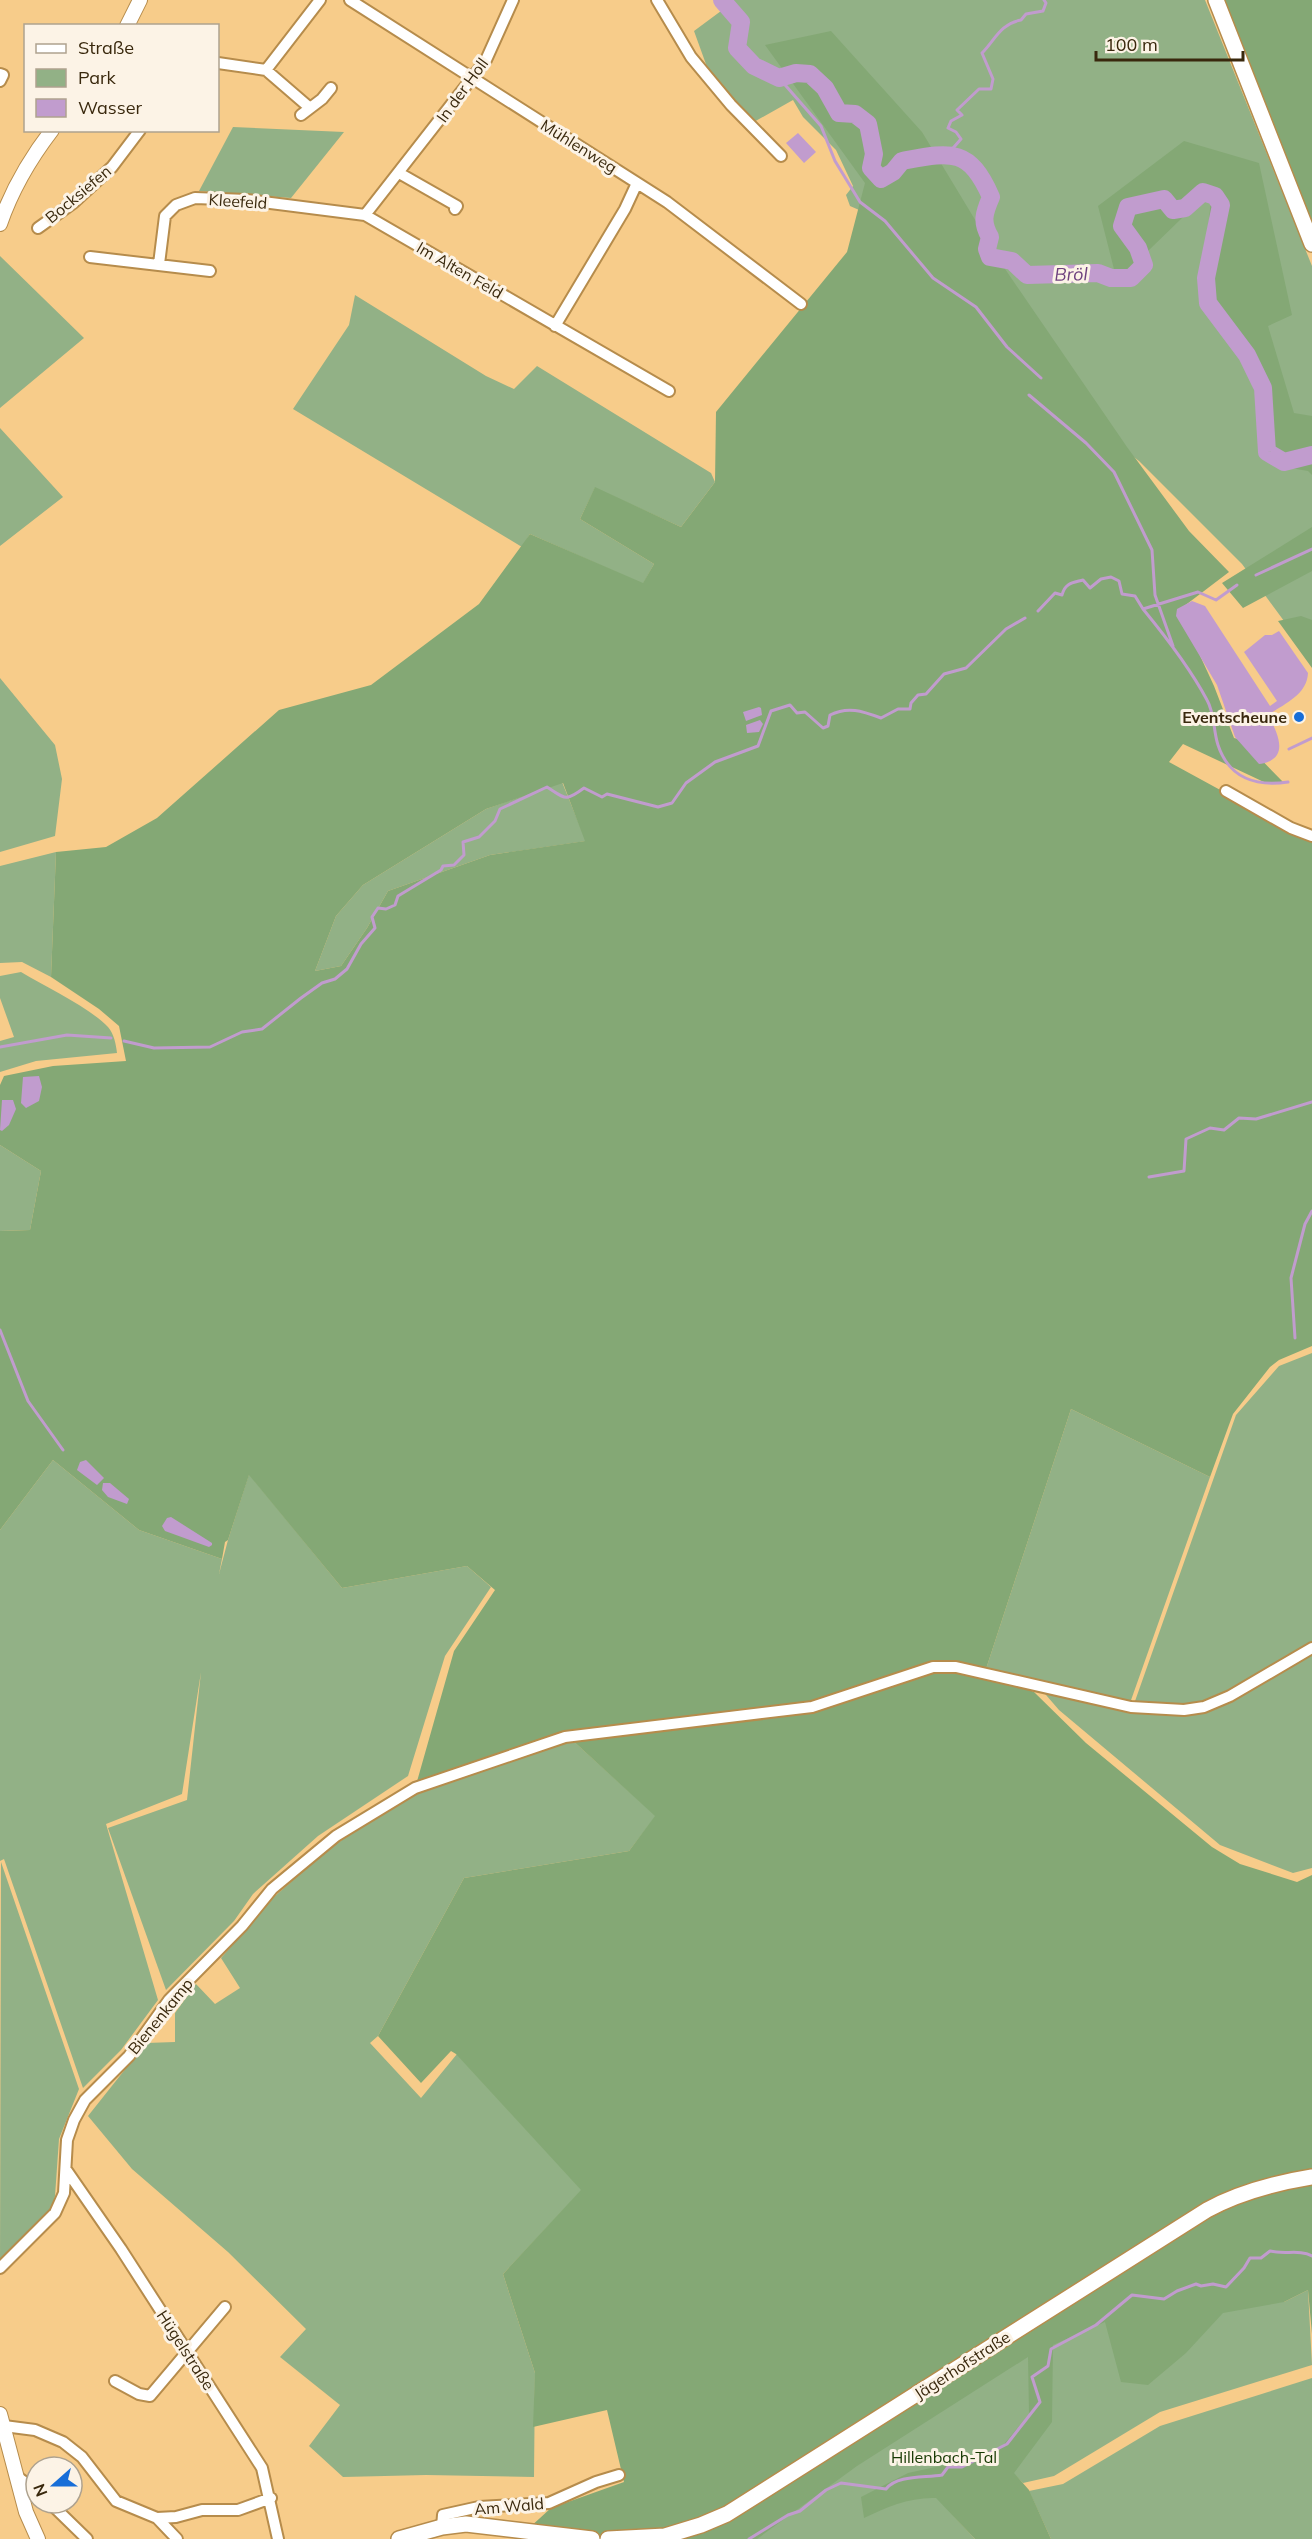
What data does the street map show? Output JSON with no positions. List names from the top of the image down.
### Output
{
  "streets": {
    "main road": ["Jägerhofstraße"],
    "street": [
      "In der Holl",
      "Mühlenweg",
      "Bocksiefen",
      "Kleefeld",
      "Im Alten Feld",
      "Bienenkamp",
      "Hügelstraße",
      "Am Wald"
    ]
  },
  "crossings": [
    ["In der Holl", "Mühlenweg"],
    ["In der Holl", "Kleefeld"],
    ["In der Holl", "Im Alten Feld"],
    ["Kleefeld", "Im Alten Feld"],
    ["Bienenkamp", "Hügelstraße"]
  ],
  "water": ["Bröl"],
  "parks": ["Hillenbach-Tal"],
  "places": ["Eventscheune"],
  "legend": ["Straße", "Park", "Wasser"],
  "scale_bar": "100 m",
  "north": "left"
}
